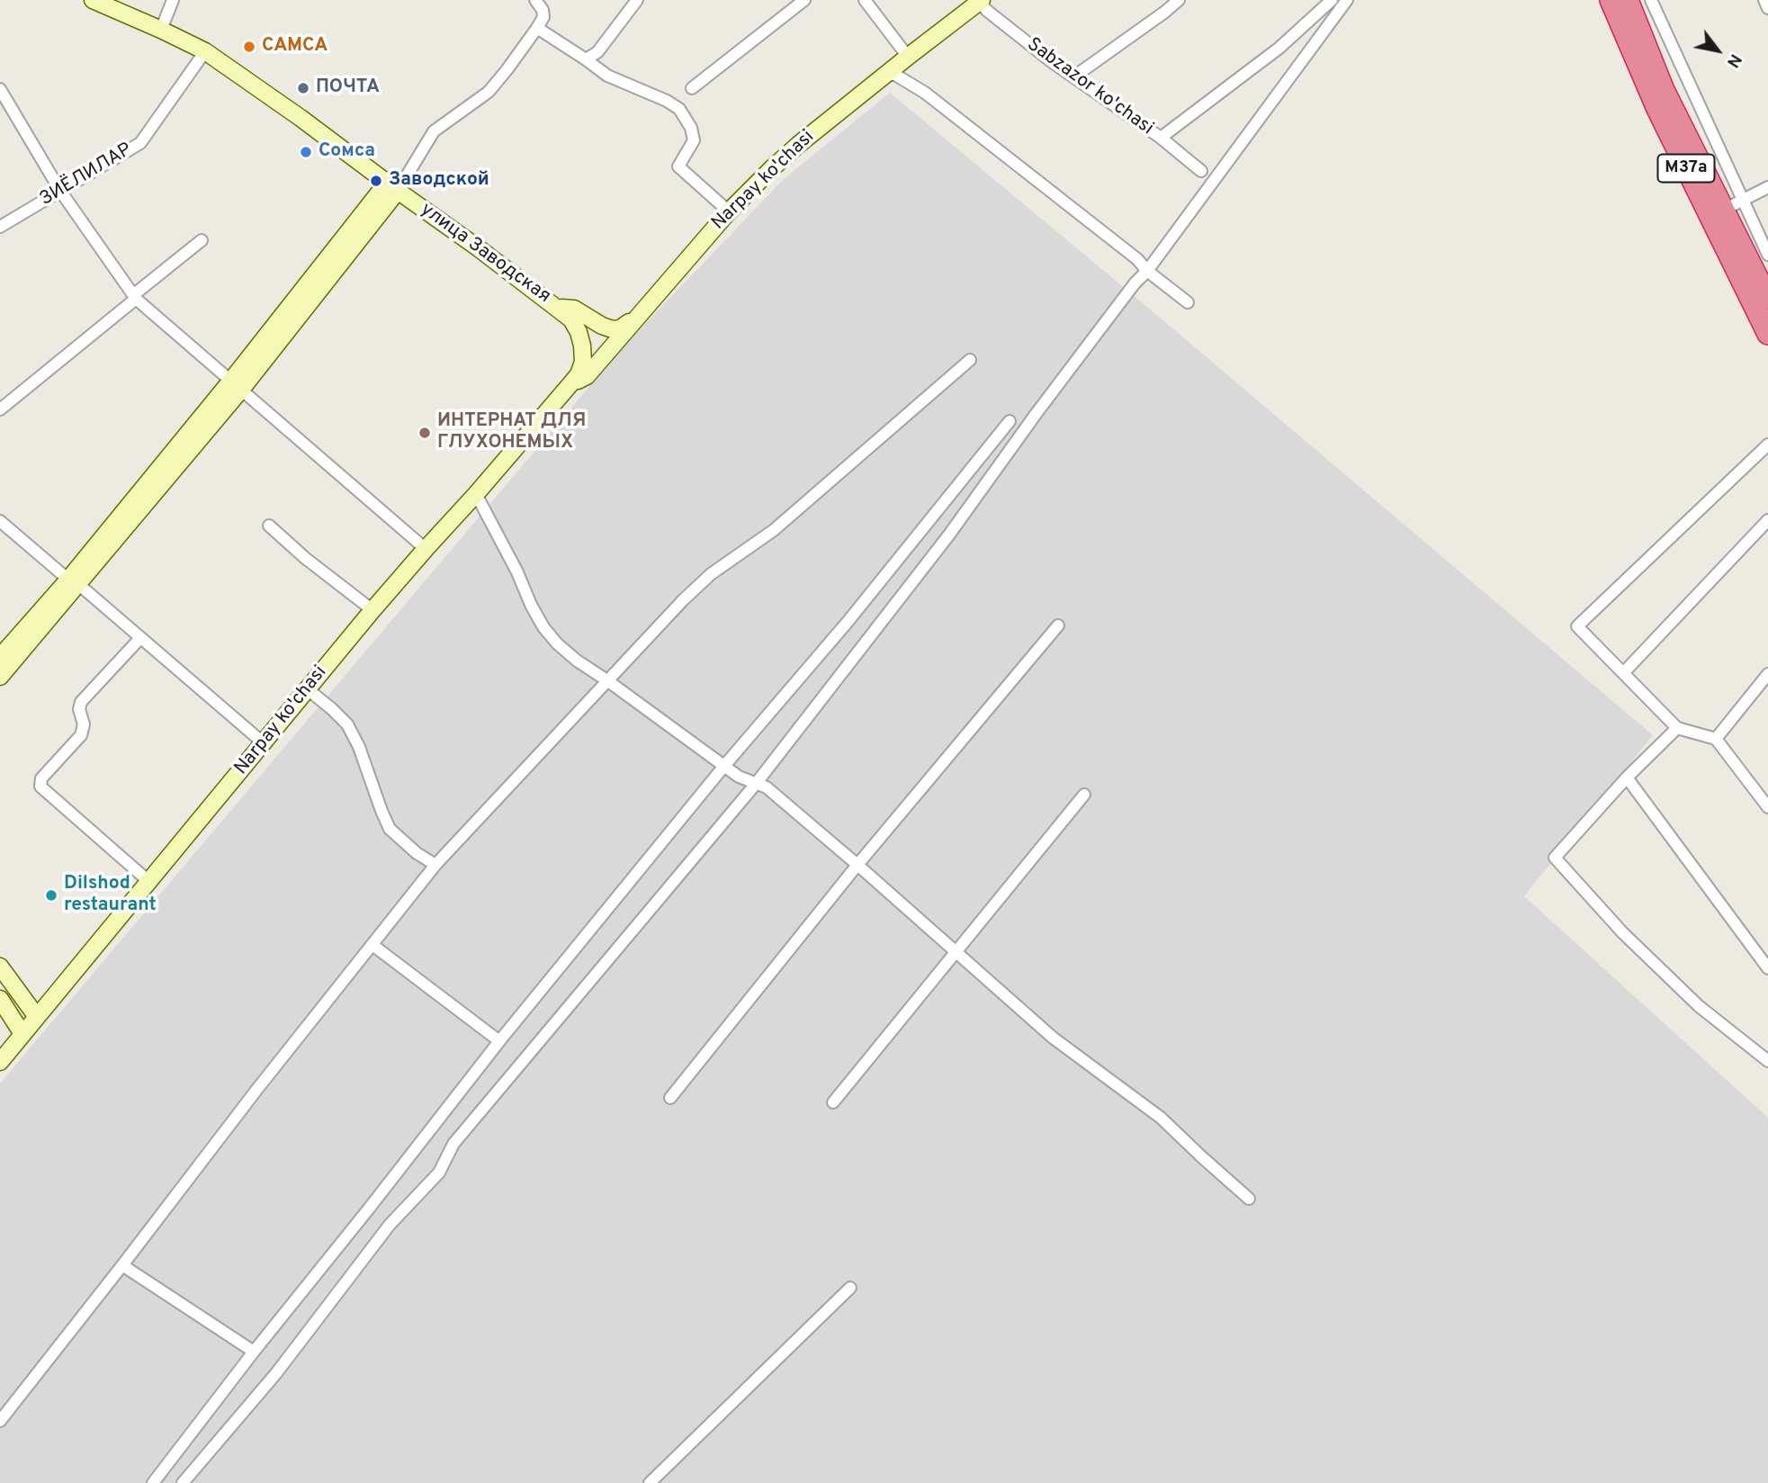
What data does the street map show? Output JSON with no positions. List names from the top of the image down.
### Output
{
  "streets": {
    "highway": ["M37a"],
    "main road": ["Narpay ko'chasi", "улица Заводская"],
    "street": ["Sabzazor ko'chasi", "ЗИЁЛИЛАР"]
  },
  "crossings": [
    ["Sabzazor ko'chasi", "Narpay ko'chasi"],
    ["ЗИЁЛИЛАР", "улица Заводская"],
    ["Narpay ko'chasi", "улица Заводская"]
  ],
  "places": [
    "САМСА",
    "ПОЧТА",
    "Сомса",
    "Заводской",
    "ИНТЕРНАТ ДЛЯ ГЛУХОНЕМЫХ",
    "Dilshod restaurant"
  ],
  "north": "bottom right"
}
